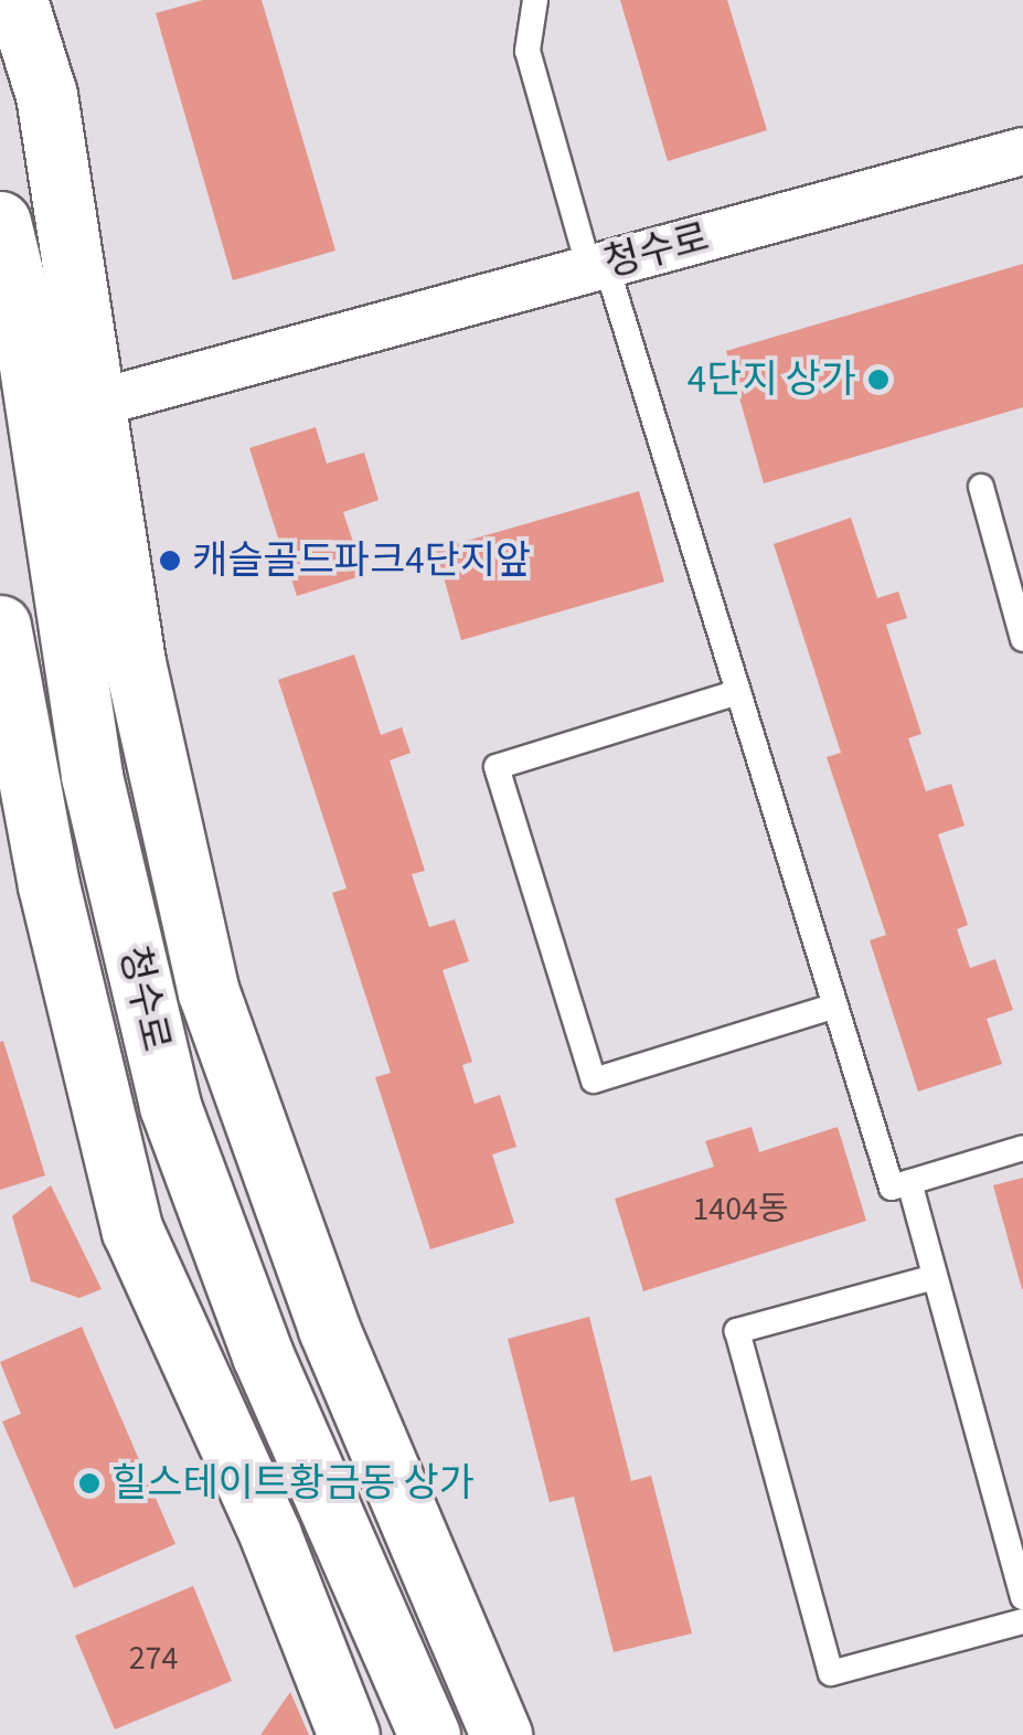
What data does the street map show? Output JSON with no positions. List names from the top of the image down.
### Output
{
  "streets": {
    "main road": ["청수로"]
  },
  "places": ["4단지 상가", "캐슬골드파크4단지앞", "힐스테이트황금동 상가"],
  "house_numbers": ["1404동", "274"]
}
